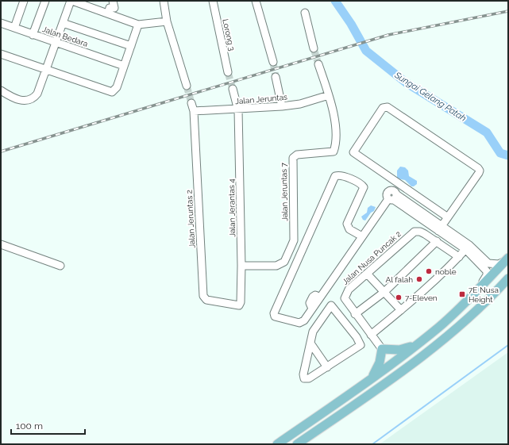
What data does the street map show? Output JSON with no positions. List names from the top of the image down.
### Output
{
  "streets": {
    "street": [
      "Lorong 3",
      "Jalan Bedara",
      "Jalan Jeruntas",
      "Jalan Jeruntas 7",
      "Jalan Jerantas 4",
      "Jalan Jeruntas 2",
      "Jalan Nusa Puncak 2"
    ]
  },
  "crossings": [
    ["Jalan Jeruntas", "Jalan Jeruntas 7"],
    ["Jalan Jeruntas", "Jalan Jerantas 4"],
    ["Jalan Jeruntas", "Jalan Jeruntas 2"],
    ["Jalan Jeruntas 7", "Jalan Jerantas 4"],
    ["Jalan Jerantas 4", "Jalan Jeruntas 2"]
  ],
  "water": ["Sungai Gelang Patah"],
  "places": {
    "other": ["noble", "Al falah", "7-Eleven"],
    "transit": ["7E Nusa Height"]
  },
  "scale_bar": "100 m"
}
